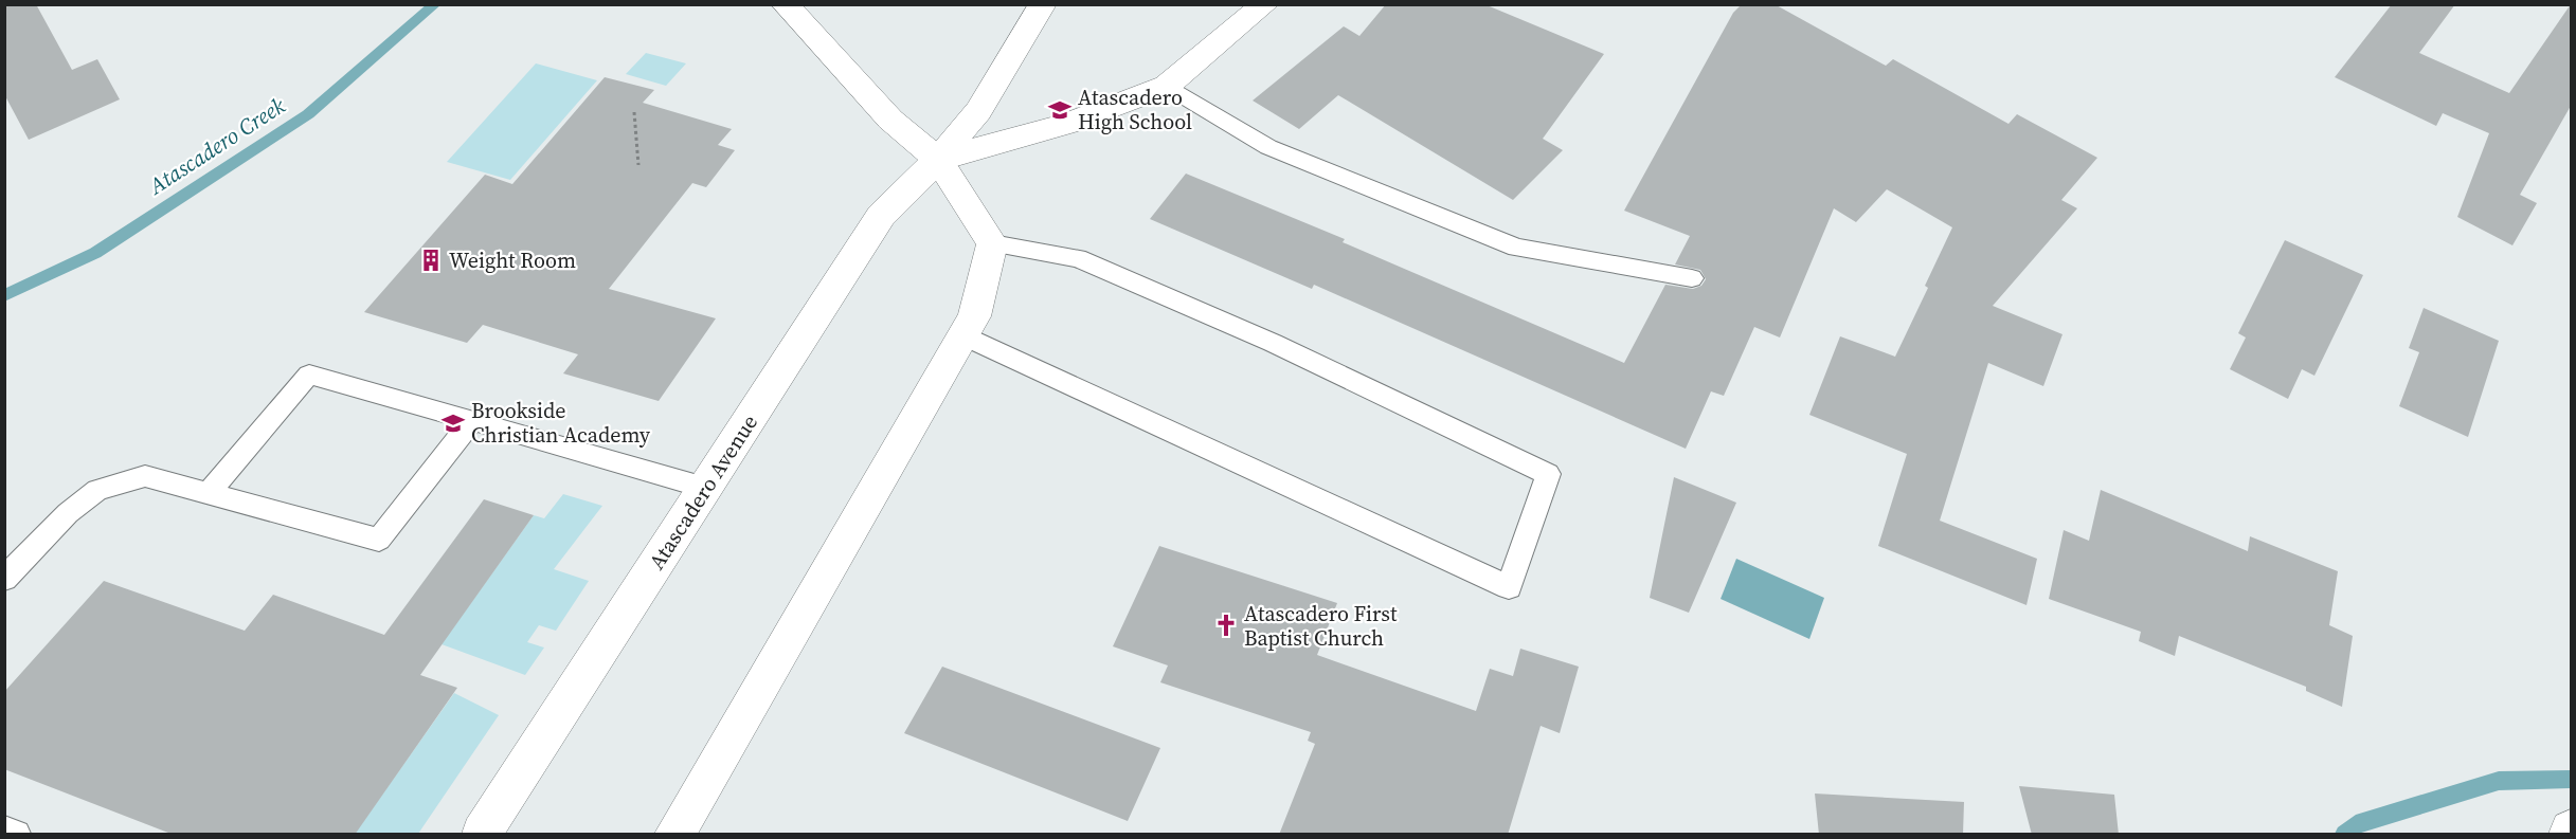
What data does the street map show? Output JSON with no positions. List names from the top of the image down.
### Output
{
  "streets": {
    "street": ["Atascadero Avenue"]
  },
  "water": ["Atascadero Creek"],
  "places": {
    "school or university": ["Atascadero High School", "Brookside Christian Academy"],
    "building": ["Weight Room"],
    "church": ["Atascadero First Baptist Church"]
  }
}
